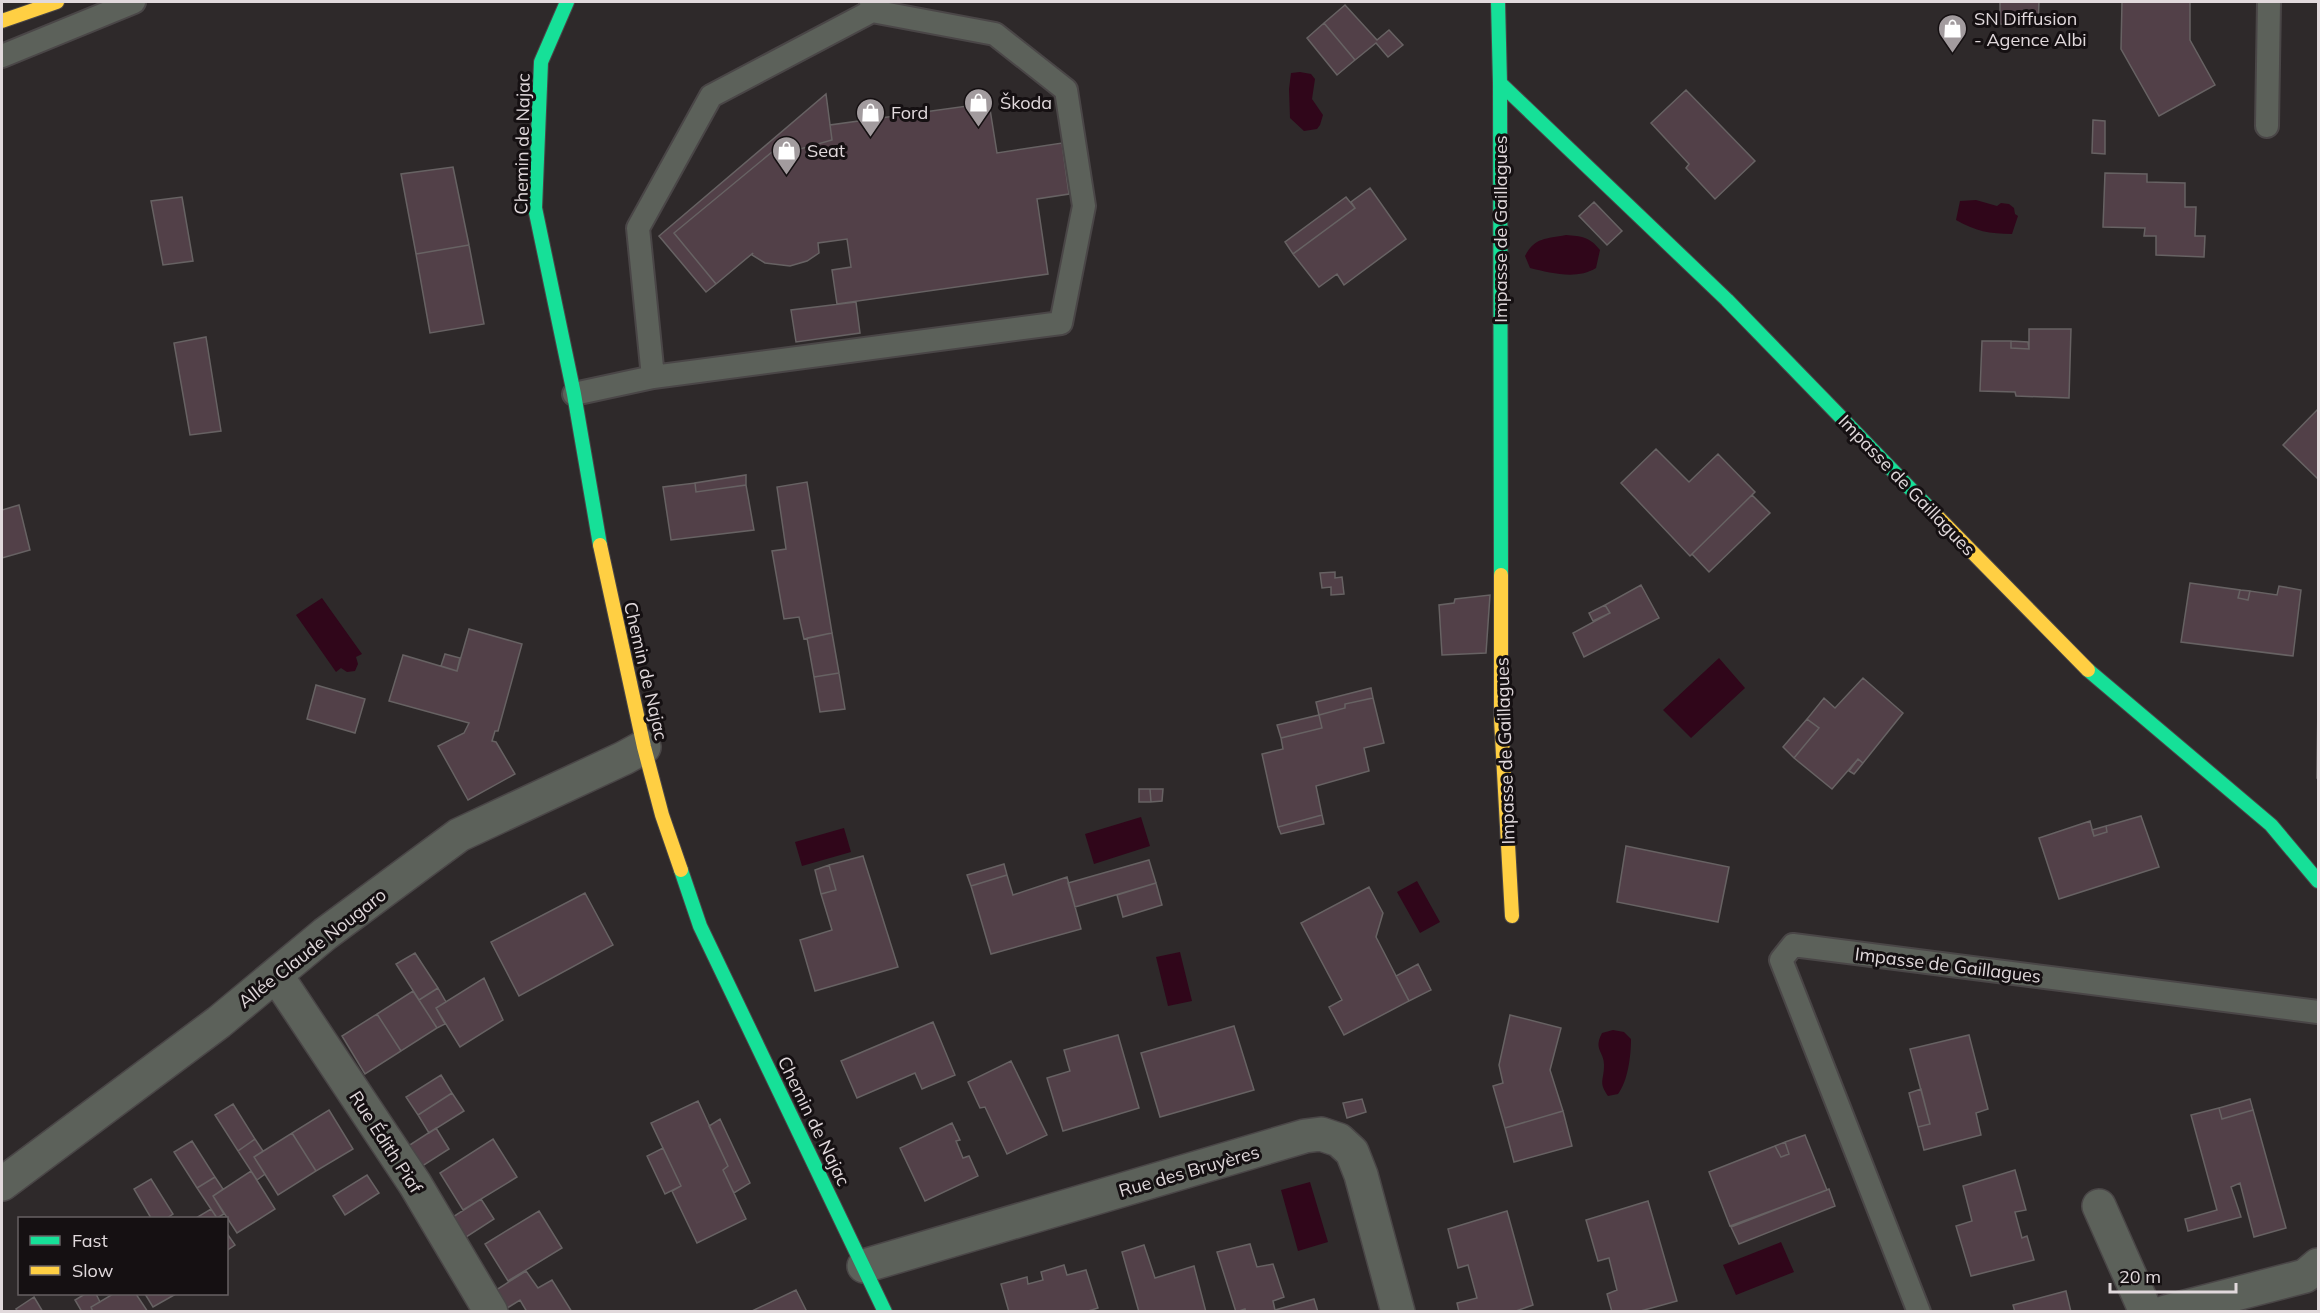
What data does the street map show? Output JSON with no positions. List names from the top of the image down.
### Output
{
  "streets": {
    "street": [
      "Chemin de Najac",
      "Impasse de Gaillagues",
      "Allée Claude Nougaro",
      "Rue Édith Piaf",
      "Rue des Bruyères"
    ]
  },
  "crossings": [
    ["Chemin de Najac", "Allée Claude Nougaro"],
    ["Chemin de Najac", "Rue des Bruyères"],
    ["Allée Claude Nougaro", "Rue Édith Piaf"]
  ],
  "places": {
    "shop": [
      "SN Diffusion - Agence Albi",
      "Škoda",
      "Ford",
      "Seat"
    ]
  },
  "legend": ["Fast", "Slow"],
  "scale_bar": "20 m"
}
